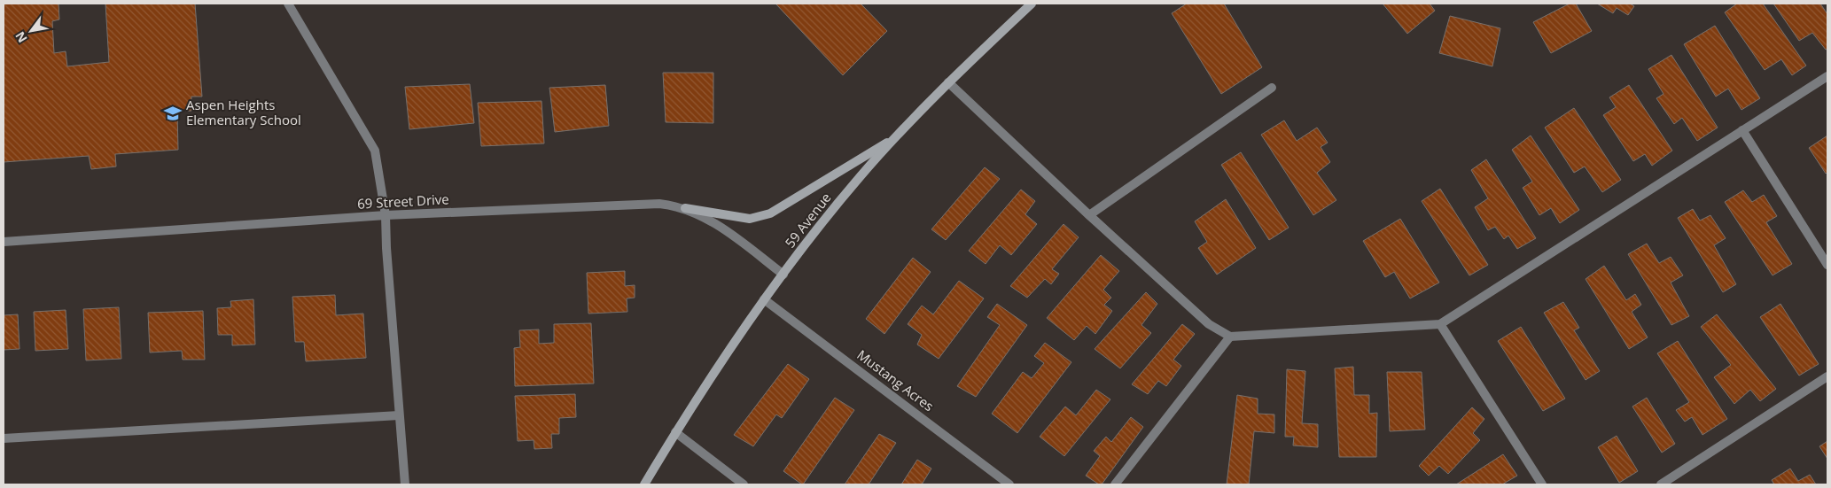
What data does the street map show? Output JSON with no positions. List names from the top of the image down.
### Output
{
  "streets": {
    "street": ["69 Street Drive", "59 Avenue", "Mustang Acres"]
  },
  "crossings": [
    ["69 Street Drive", "59 Avenue"],
    ["59 Avenue", "Mustang Acres"]
  ],
  "places": {
    "school or university": ["Aspen Heights Elementary School"]
  },
  "north": "bottom left"
}
